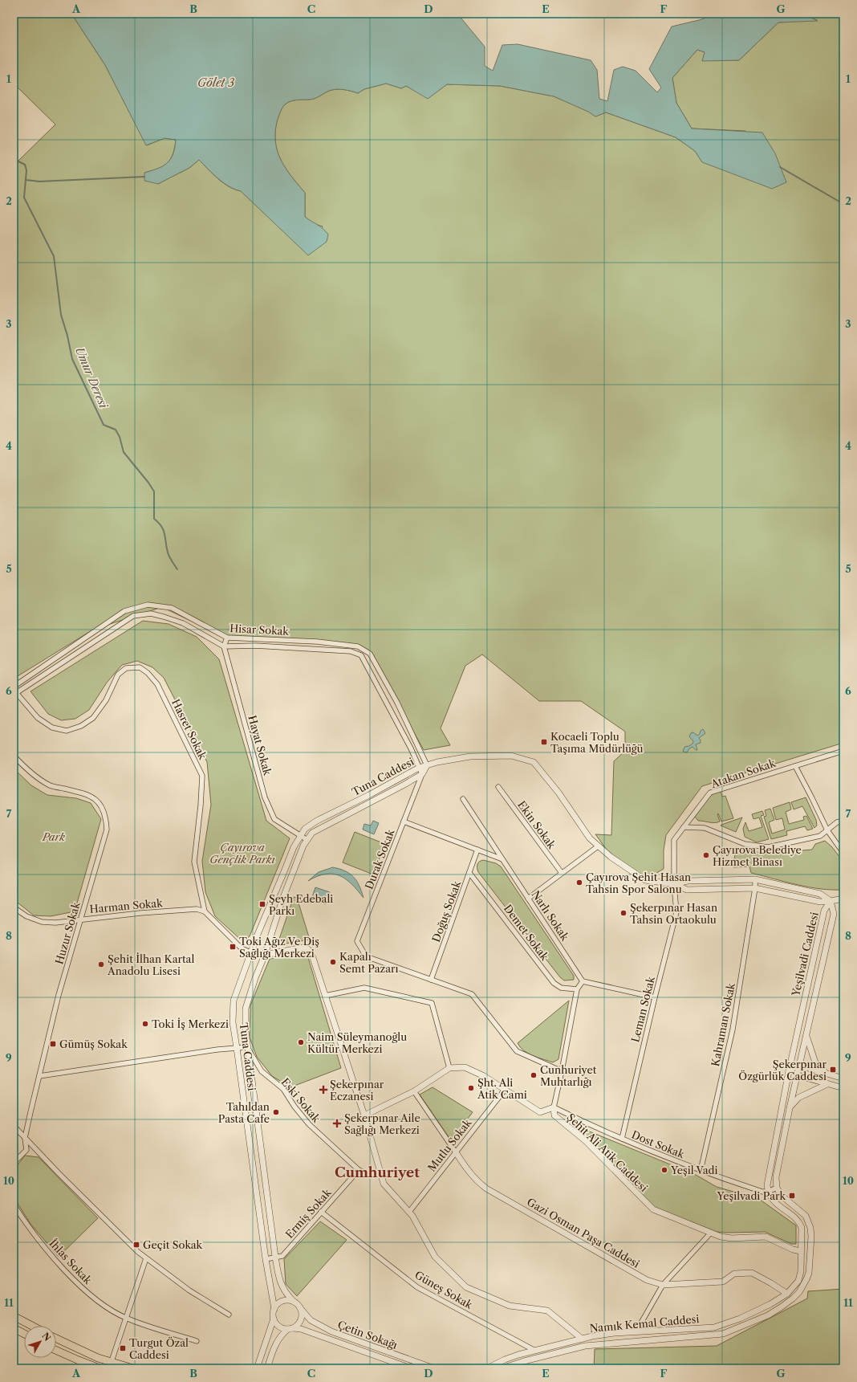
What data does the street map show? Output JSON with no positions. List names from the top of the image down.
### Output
{
  "streets": {
    "street": [
      "Hisar Sokak",
      "Hasret Sokak",
      "Hayat Sokak",
      "Atakan Sokak",
      "Tuna Caddesi",
      "Ekin Sokak",
      "Durak Sokak",
      "Harman Sokak",
      "Doğuş Sokak",
      "Narlı Sokak",
      "Demet Sokak",
      "Huzur Sokak",
      "Yeşilvadi Caddesi",
      "Leman Sokak",
      "Kahraman Sokak",
      "Eski Sokak",
      "Dost Sokak",
      "Mutlu Sokak",
      "Şehit Ali Atik Caddesi",
      "Ermiş Sokak",
      "Gazi Osman Paşa Caddesi",
      "İhlas Sokak",
      "Güneş Sokak",
      "Namık Kemal Caddesi",
      "Çetin Sokağı"
    ]
  },
  "crossings": [
    ["Hisar Sokak", "Hasret Sokak"],
    ["Hisar Sokak", "Hayat Sokak"],
    ["Hisar Sokak", "Tuna Caddesi"],
    ["Hasret Sokak", "Harman Sokak"],
    ["Hayat Sokak", "Tuna Caddesi"],
    ["Atakan Sokak", "Leman Sokak"],
    ["Tuna Caddesi", "Durak Sokak"],
    ["Tuna Caddesi", "Eski Sokak"],
    ["Tuna Caddesi", "Ermiş Sokak"],
    ["Tuna Caddesi", "Namık Kemal Caddesi"],
    ["Tuna Caddesi", "Çetin Sokağı"],
    ["Durak Sokak", "Doğuş Sokak"],
    ["Harman Sokak", "Huzur Sokak"],
    ["Doğuş Sokak", "Demet Sokak"],
    ["Yeşilvadi Caddesi", "Dost Sokak"],
    ["Yeşilvadi Caddesi", "Namık Kemal Caddesi"],
    ["Leman Sokak", "Dost Sokak"],
    ["Kahraman Sokak", "Dost Sokak"],
    ["Eski Sokak", "Ermiş Sokak"],
    ["Dost Sokak", "Şehit Ali Atik Caddesi"],
    ["Dost Sokak", "Namık Kemal Caddesi"],
    ["Mutlu Sokak", "Gazi Osman Paşa Caddesi"],
    ["Mutlu Sokak", "Namık Kemal Caddesi"],
    ["Şehit Ali Atik Caddesi", "Namık Kemal Caddesi"],
    ["Ermiş Sokak", "Güneş Sokak"],
    ["Gazi Osman Paşa Caddesi", "Namık Kemal Caddesi"]
  ],
  "districts": ["Cumhuriyet"],
  "water": ["Gölet 3", "Umur Deresi"],
  "parks": ["Park", "Çayırova Gençlik Parkı"],
  "places": {
    "transit": [
      "Kocaeli Toplu Taşıma Müdürlüğü",
      "Şeyh Edebali Parkı",
      "Toki Ağız Ve Diş Sağlığı Merkezi",
      "Gümüş Sokak",
      "Şekerpınar Özgürlük Caddesi",
      "Yeşilvadi Park",
      "Geçit Sokak",
      "Turgut Özal Caddesi"
    ],
    "other": [
      "Çayırova Belediye Hizmet Binası",
      "Çayırova Şehit Hasan Tahsin Spor Salonu",
      "Şekerpınar Hasan Tahsin Ortaokulu",
      "Kapalı Semt Pazarı",
      "Şehit İlhan Kartal Anadolu Lisesi",
      "Toki İş Merkezi",
      "Naim Süleymanoğlu Kültür Merkezi",
      "Cunhuriyet Muhtarlığı",
      "Şht. Ali Atik Cami",
      "Tahıldan Pasta Cafe",
      "Yeşil Vadi"
    ],
    "health": ["Şekerpınar Eczanesi", "Şekerpınar Aile Sağlığı Merkezi"]
  },
  "north": "top right",
  "grid": {
    "columns": [
      "A",
      "B",
      "C",
      "D",
      "E",
      "F",
      "G"
    ],
    "rows": [
      "1",
      "2",
      "3",
      "4",
      "5",
      "6",
      "7",
      "8",
      "9",
      "10",
      "11"
    ]
  }
}
